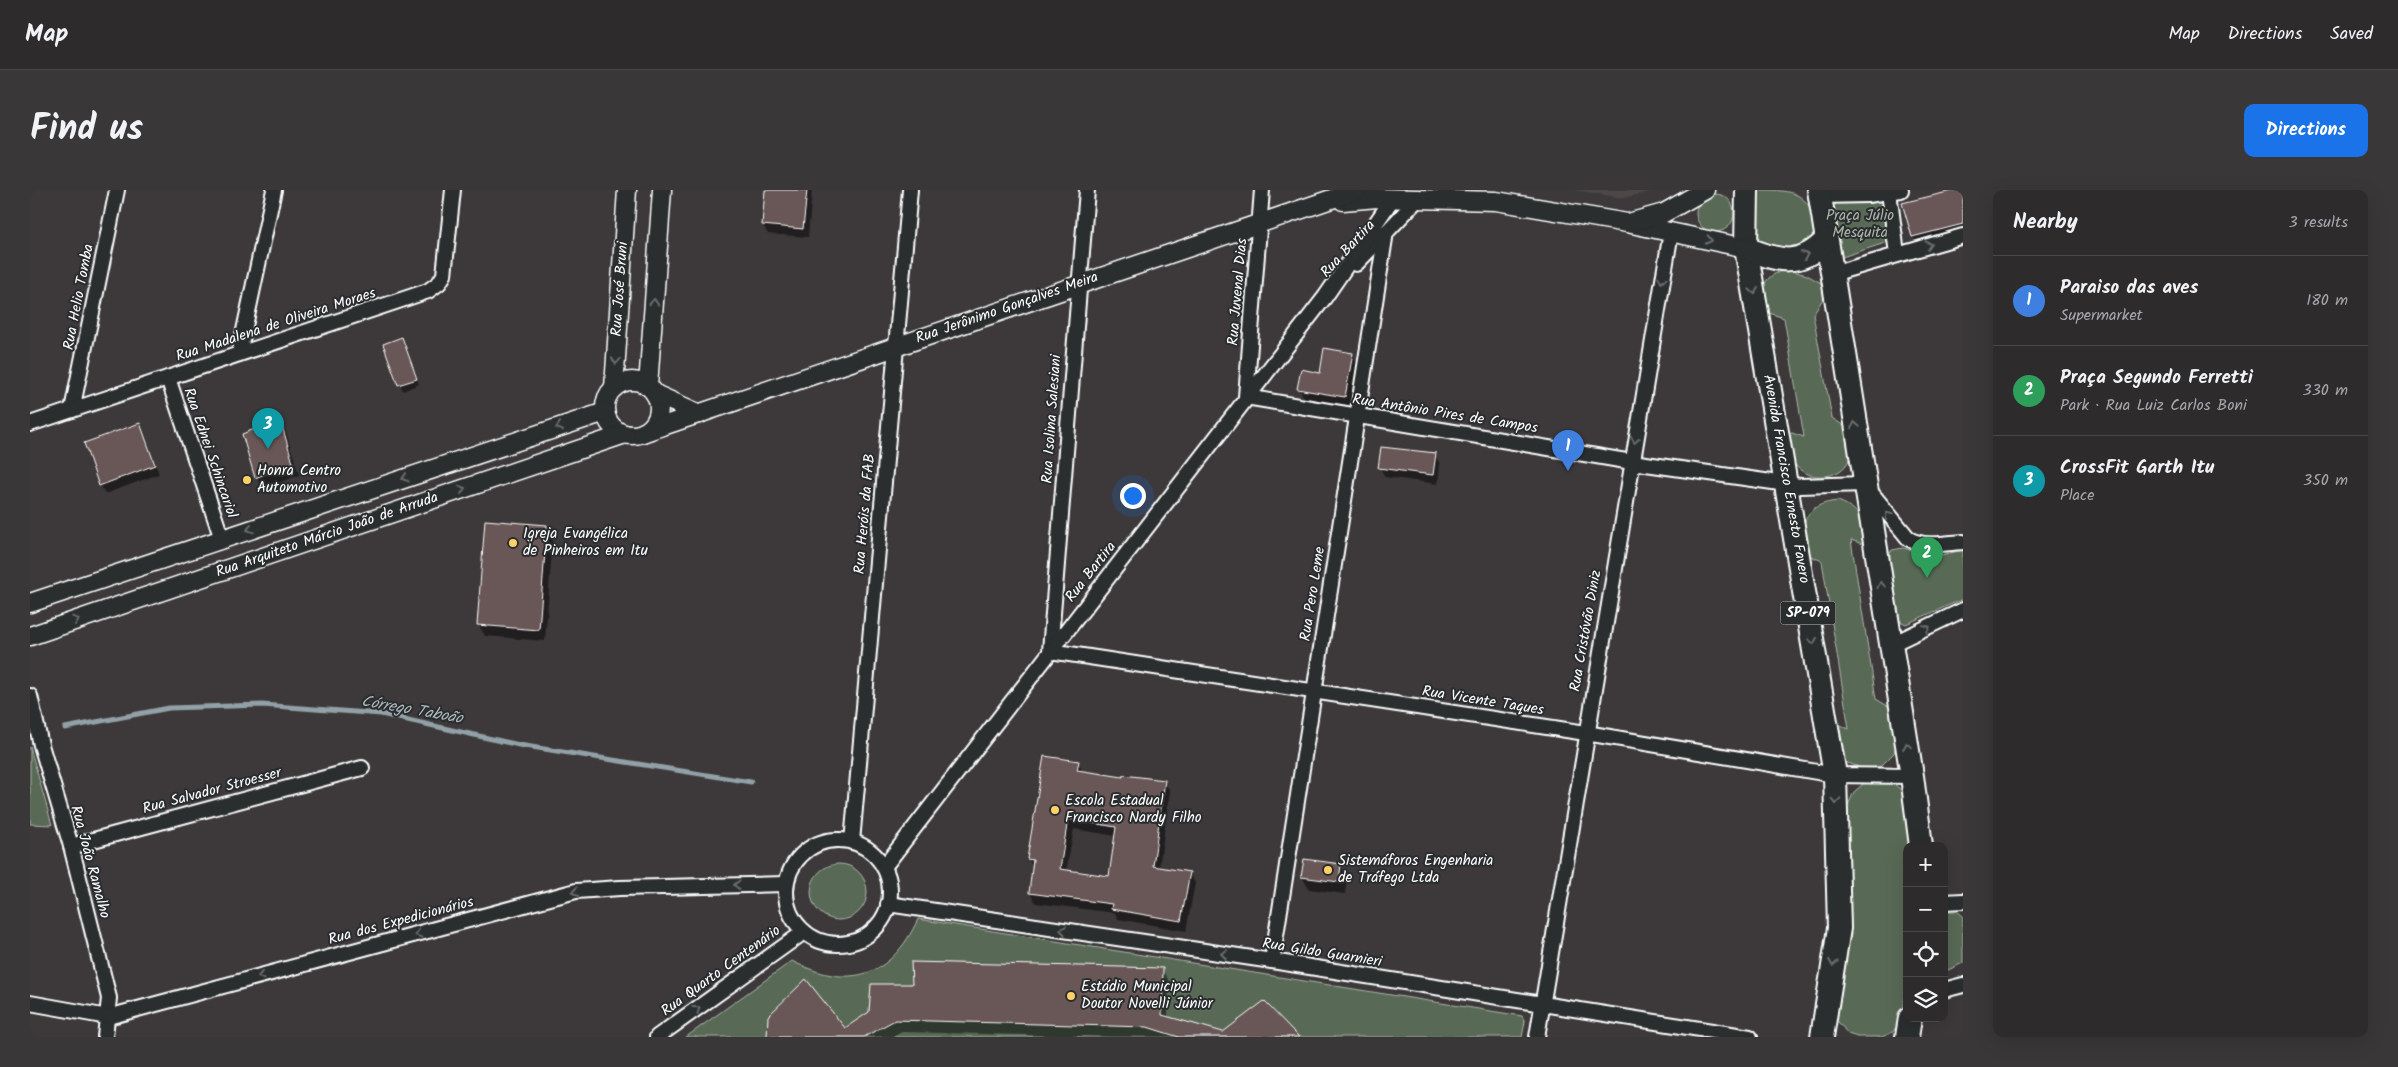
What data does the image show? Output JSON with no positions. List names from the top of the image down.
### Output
{
  "streets": {
    "main road": ["Avenida Francisco Ernesto Favero", "SP-079"],
    "street": [
      "Rua Bartira",
      "Rua José Bruni",
      "Rua Juvenal Dias",
      "Rua Helio Tomba",
      "Rua Jerônimo Gonçalves Meira",
      "Rua Madalena de Oliveira Moraes",
      "Rua Antônio Pires de Campos",
      "Rua Isolina Salesiani",
      "Rua Ednei Schincariol",
      "Rua Heróis da FAB",
      "Rua Arquiteto Márcio João de Arruda",
      "Rua Pero Leme",
      "Rua Cristóvão Diniz",
      "Rua Vicente Taques",
      "Rua Salvador Stroesser",
      "Rua João Ramalho",
      "Rua dos Expedicionários",
      "Rua Gildo Guarnieri",
      "Rua Quarto Centenário"
    ]
  },
  "crossings": [
    ["Rua Bartira", "Rua Juvenal Dias"],
    ["Rua Bartira", "Rua Jerônimo Gonçalves Meira"],
    ["Rua Bartira", "Rua Antônio Pires de Campos"],
    ["Rua Bartira", "Rua Isolina Salesiani"],
    ["Rua Bartira", "Rua Heróis da FAB"],
    ["Rua Bartira", "Rua Pero Leme"],
    ["Rua Bartira", "Rua Vicente Taques"],
    ["Rua Bartira", "Rua dos Expedicionários"],
    ["Rua Bartira", "Rua Gildo Guarnieri"],
    ["Rua Bartira", "Rua Quarto Centenário"],
    ["Rua José Bruni", "Rua Jerônimo Gonçalves Meira"],
    ["Rua José Bruni", "Rua Arquiteto Márcio João de Arruda"],
    ["Rua Juvenal Dias", "Rua Jerônimo Gonçalves Meira"],
    ["Rua Juvenal Dias", "Rua Antônio Pires de Campos"],
    ["Rua Helio Tomba", "Rua Madalena de Oliveira Moraes"],
    ["Rua Jerônimo Gonçalves Meira", "Rua Isolina Salesiani"],
    ["Rua Jerônimo Gonçalves Meira", "Avenida Francisco Ernesto Favero"],
    ["Rua Jerônimo Gonçalves Meira", "Rua Heróis da FAB"],
    ["Rua Jerônimo Gonçalves Meira", "Rua Arquiteto Márcio João de Arruda"],
    ["Rua Jerônimo Gonçalves Meira", "Rua Cristóvão Diniz"],
    ["Rua Madalena de Oliveira Moraes", "Rua Ednei Schincariol"],
    ["Rua Antônio Pires de Campos", "Avenida Francisco Ernesto Favero"],
    ["Rua Antônio Pires de Campos", "Rua Pero Leme"],
    ["Rua Antônio Pires de Campos", "Rua Cristóvão Diniz"],
    ["Rua Isolina Salesiani", "Rua Vicente Taques"],
    ["Rua Ednei Schincariol", "Rua Arquiteto Márcio João de Arruda"],
    ["Avenida Francisco Ernesto Favero", "Rua Vicente Taques"],
    ["Rua Heróis da FAB", "Rua dos Expedicionários"],
    ["Rua Heróis da FAB", "Rua Gildo Guarnieri"],
    ["Rua Heróis da FAB", "Rua Quarto Centenário"],
    ["Rua Pero Leme", "Rua Vicente Taques"],
    ["Rua Pero Leme", "Rua Gildo Guarnieri"],
    ["Rua Cristóvão Diniz", "Rua Vicente Taques"],
    ["Rua Cristóvão Diniz", "Rua Gildo Guarnieri"],
    ["Rua Salvador Stroesser", "Rua João Ramalho"],
    ["Rua João Ramalho", "Rua dos Expedicionários"],
    ["Rua dos Expedicionários", "Rua Gildo Guarnieri"],
    ["Rua dos Expedicionários", "Rua Quarto Centenário"],
    ["Rua Gildo Guarnieri", "Rua Quarto Centenário"]
  ],
  "one_way": ["Rua dos Expedicionários", "Rua Gildo Guarnieri", "Rua Quarto Centenário"],
  "water": ["Córrego Taboão"],
  "parks": ["Praça Júlio Mesquita"],
  "places": [
    "Honra Centro Automotivo",
    "Igreja Evangélica de Pinheiros em Itu",
    "Escola Estadual Francisco Nardy Filho",
    "Sistemáforos Engenharia de Tráfego Ltda",
    "Estádio Municipal Doutor Novelli Júnior"
  ],
  "page": {
    "header": "Map",
    "nav": ["Map", "Directions", "Saved"],
    "title": "Find us",
    "buttons": "Directions",
    "heading": ["Nearby", "3 results"],
    "list": [
      {
        "mark": "1",
        "name": "Paraiso das aves",
        "note": "Supermarket",
        "value": "180 m"
      },
      {
        "mark": "2",
        "name": "Praça Segundo Ferretti",
        "note": "Park · Rua Luiz Carlos Boni",
        "value": "330 m"
      },
      {
        "mark": "3",
        "name": "CrossFit Garth Itu",
        "note": "Place",
        "value": "350 m"
      }
    ],
    "pins": ["3", "1", "2"],
    "map_buttons": ["+", "−"]
  }
}
